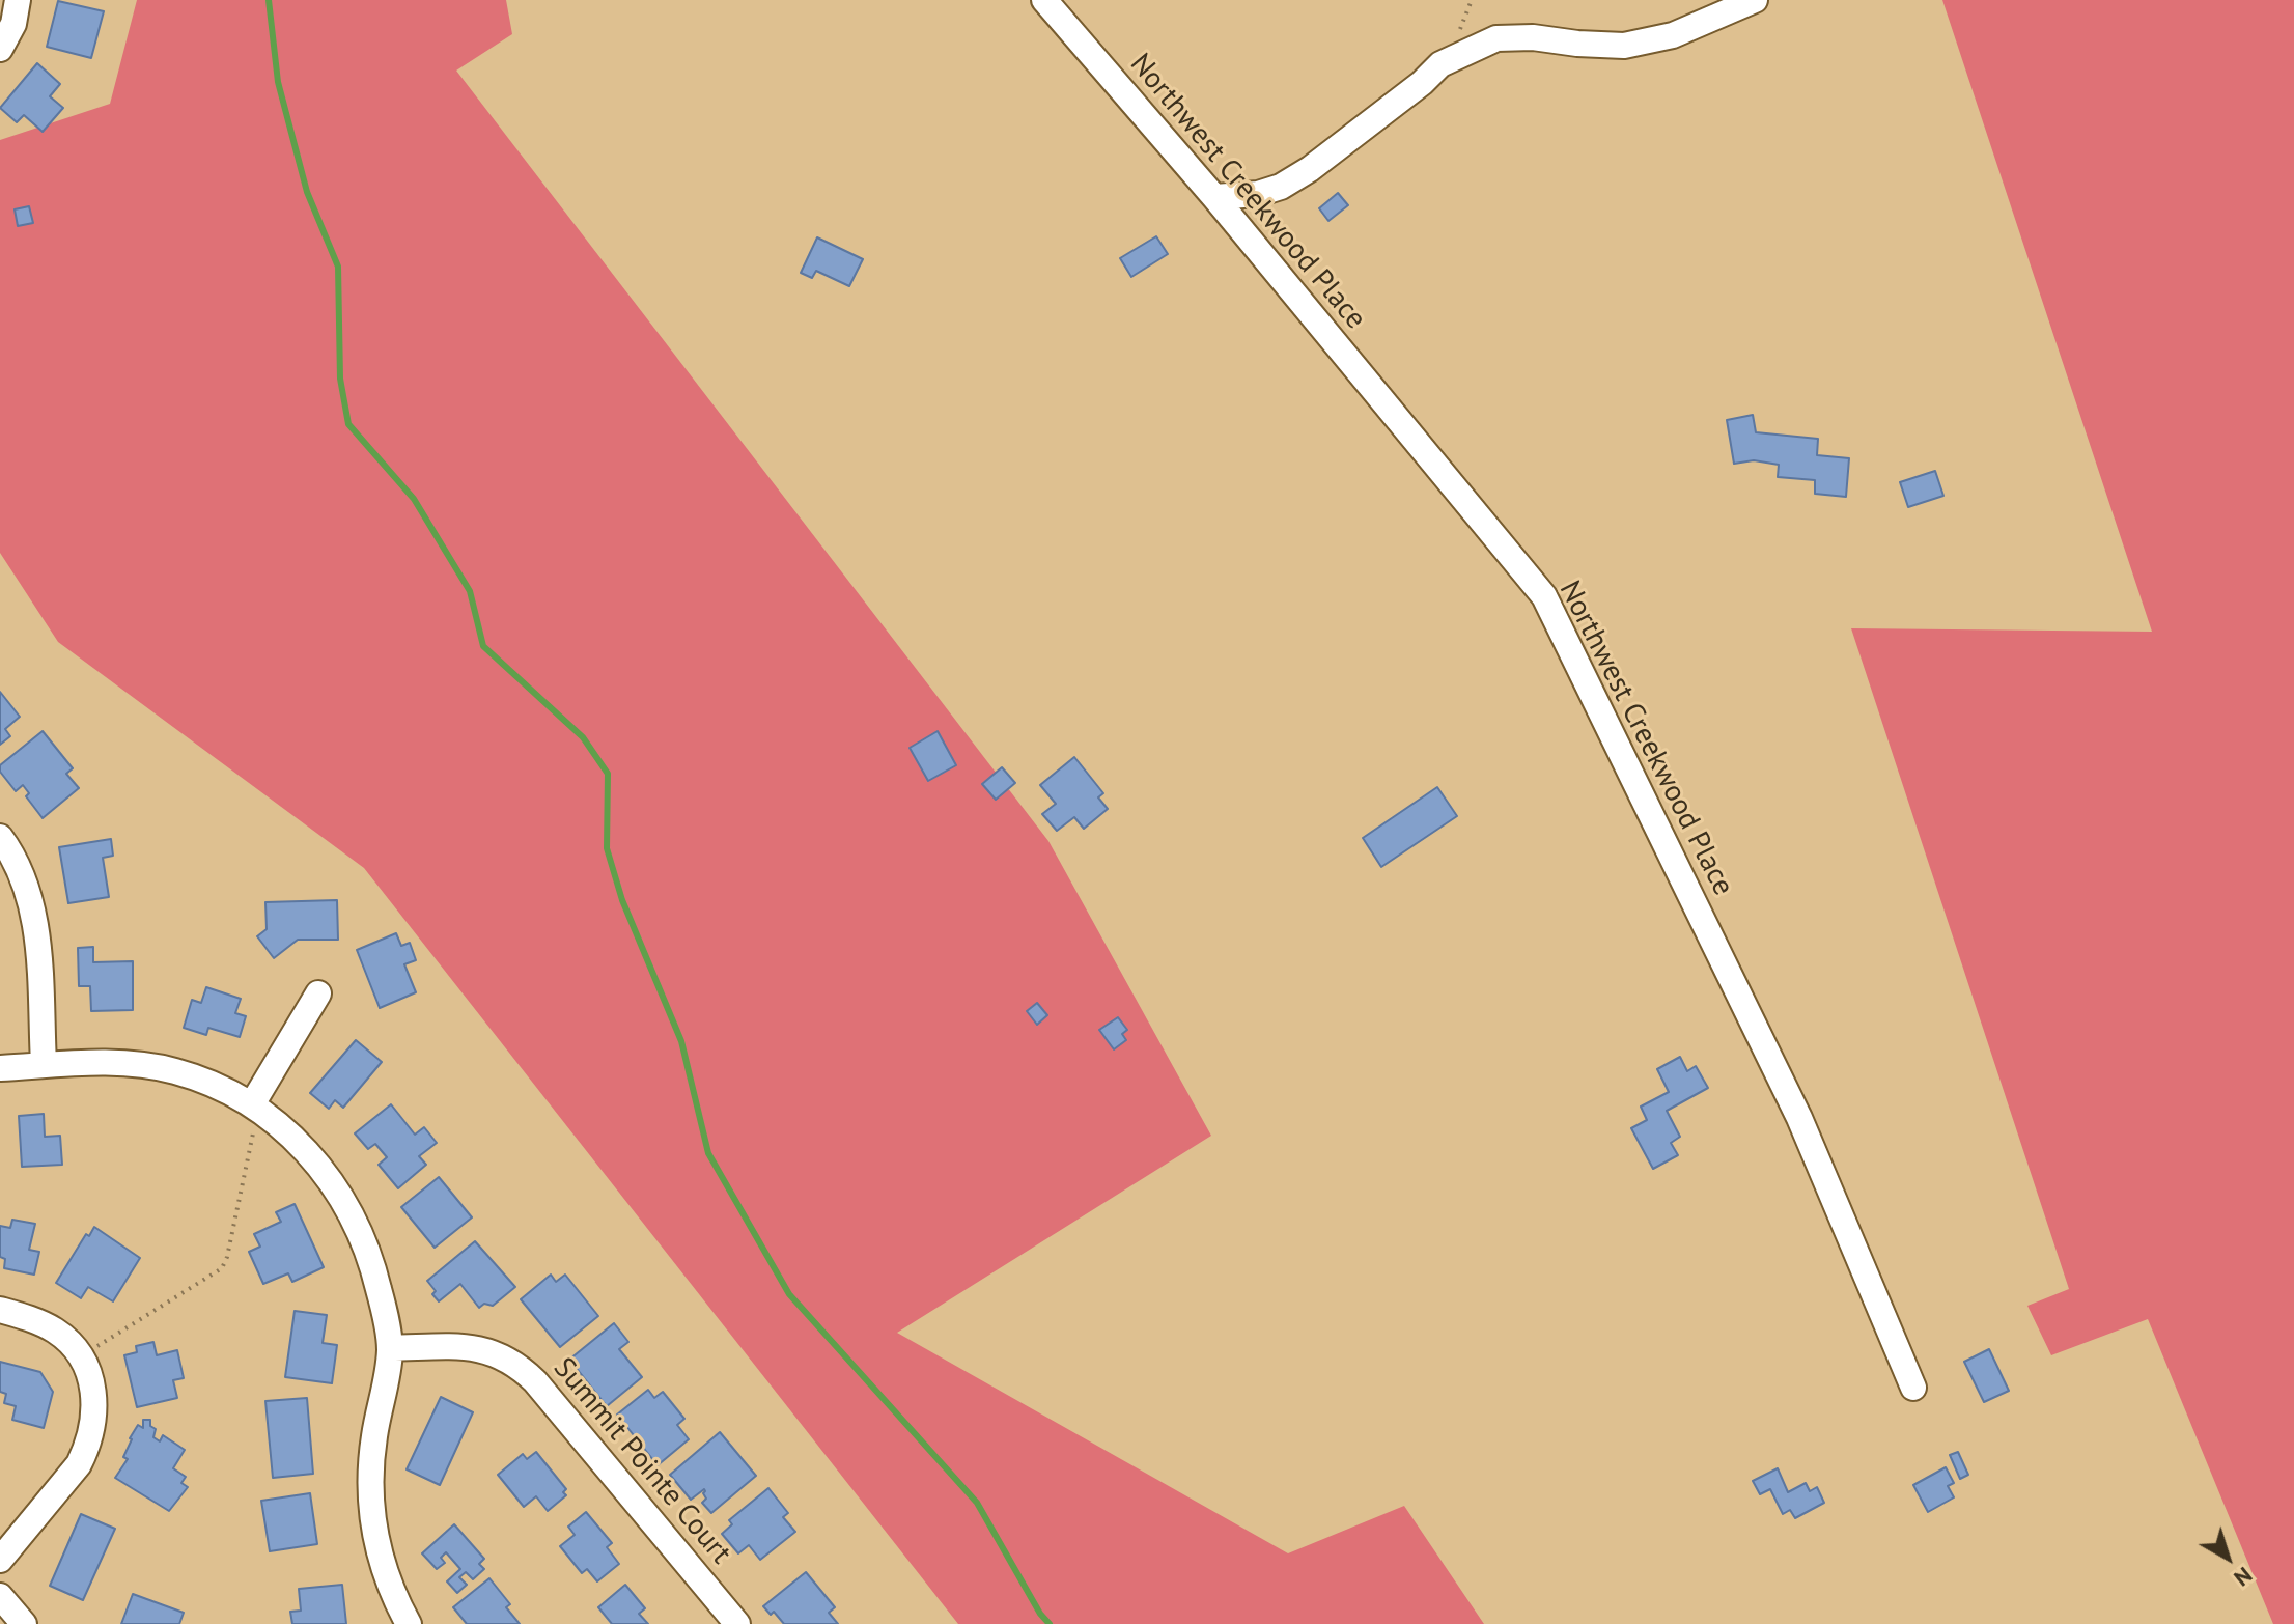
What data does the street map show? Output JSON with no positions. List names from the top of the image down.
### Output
{
  "streets": {
    "street": ["Northwest Creekwood Place", "Summit Pointe Court"]
  },
  "north": "bottom right"
}
